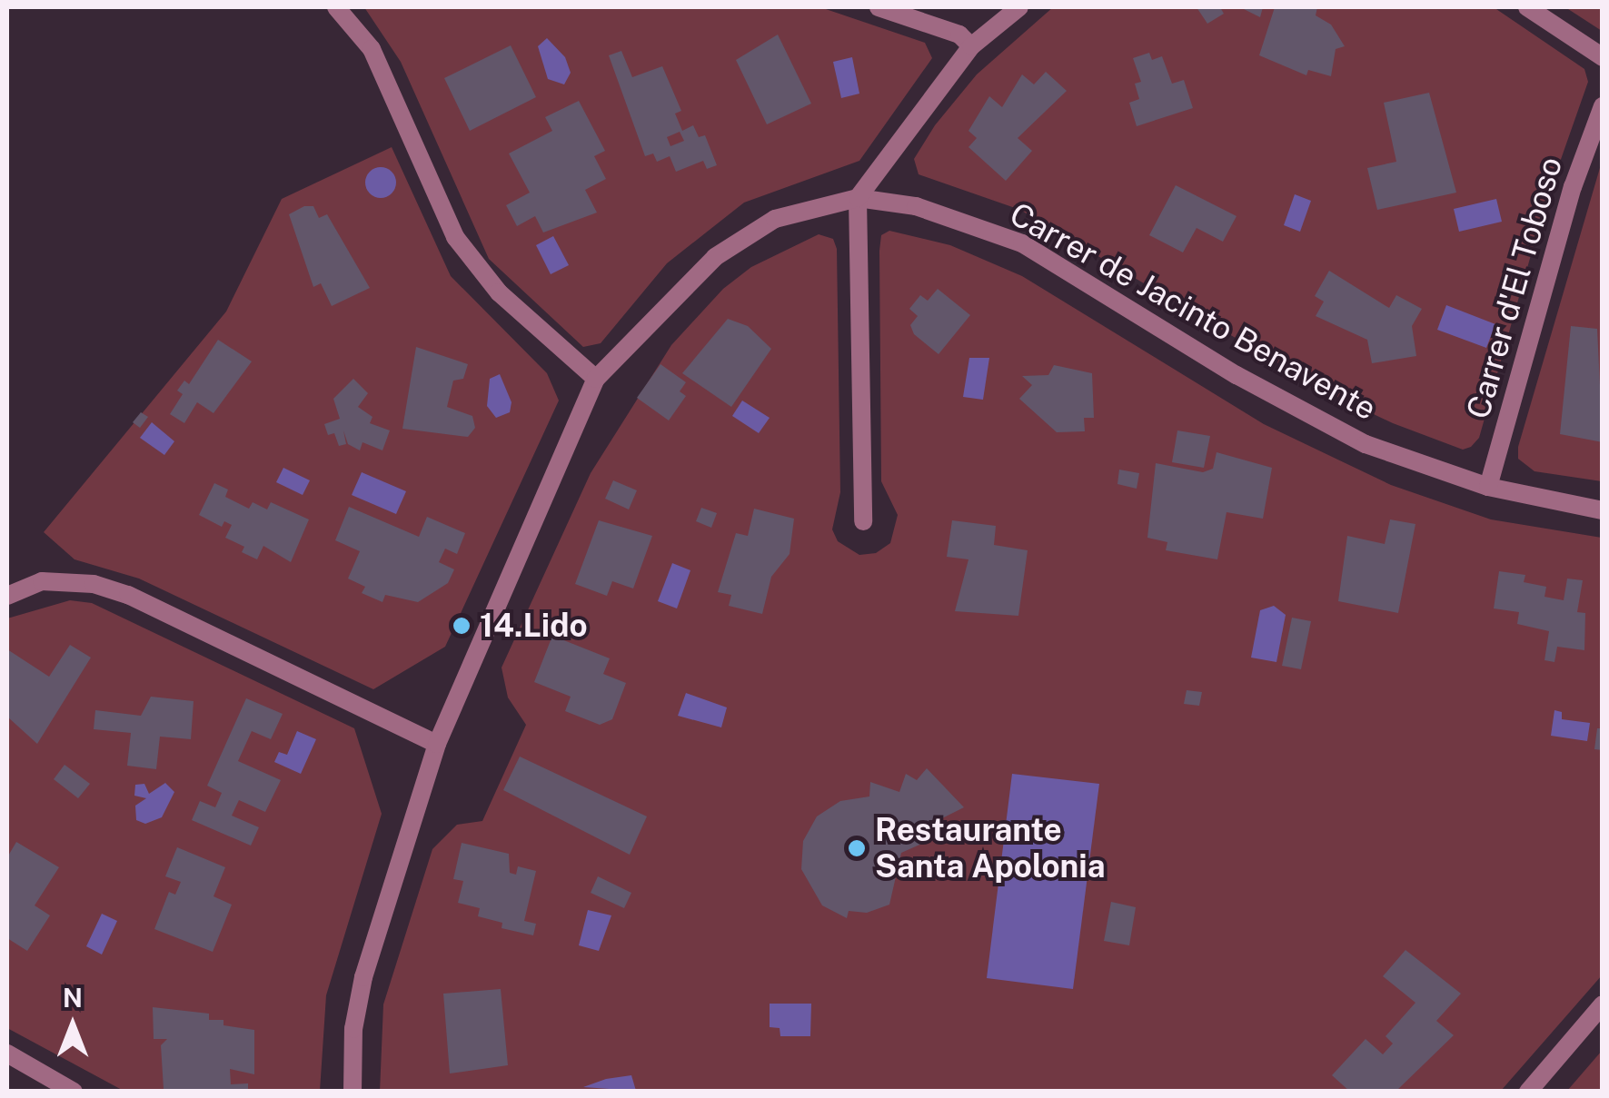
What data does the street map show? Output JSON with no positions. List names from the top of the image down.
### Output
{
  "streets": {
    "street": ["Carrer d'El Toboso", "Carrer de Jacinto Benavente"]
  },
  "crossings": [
    ["Carrer d'El Toboso", "Carrer de Jacinto Benavente"]
  ],
  "places": ["14.Lido", "Restaurante Santa Apolonia"],
  "north": "top"
}
